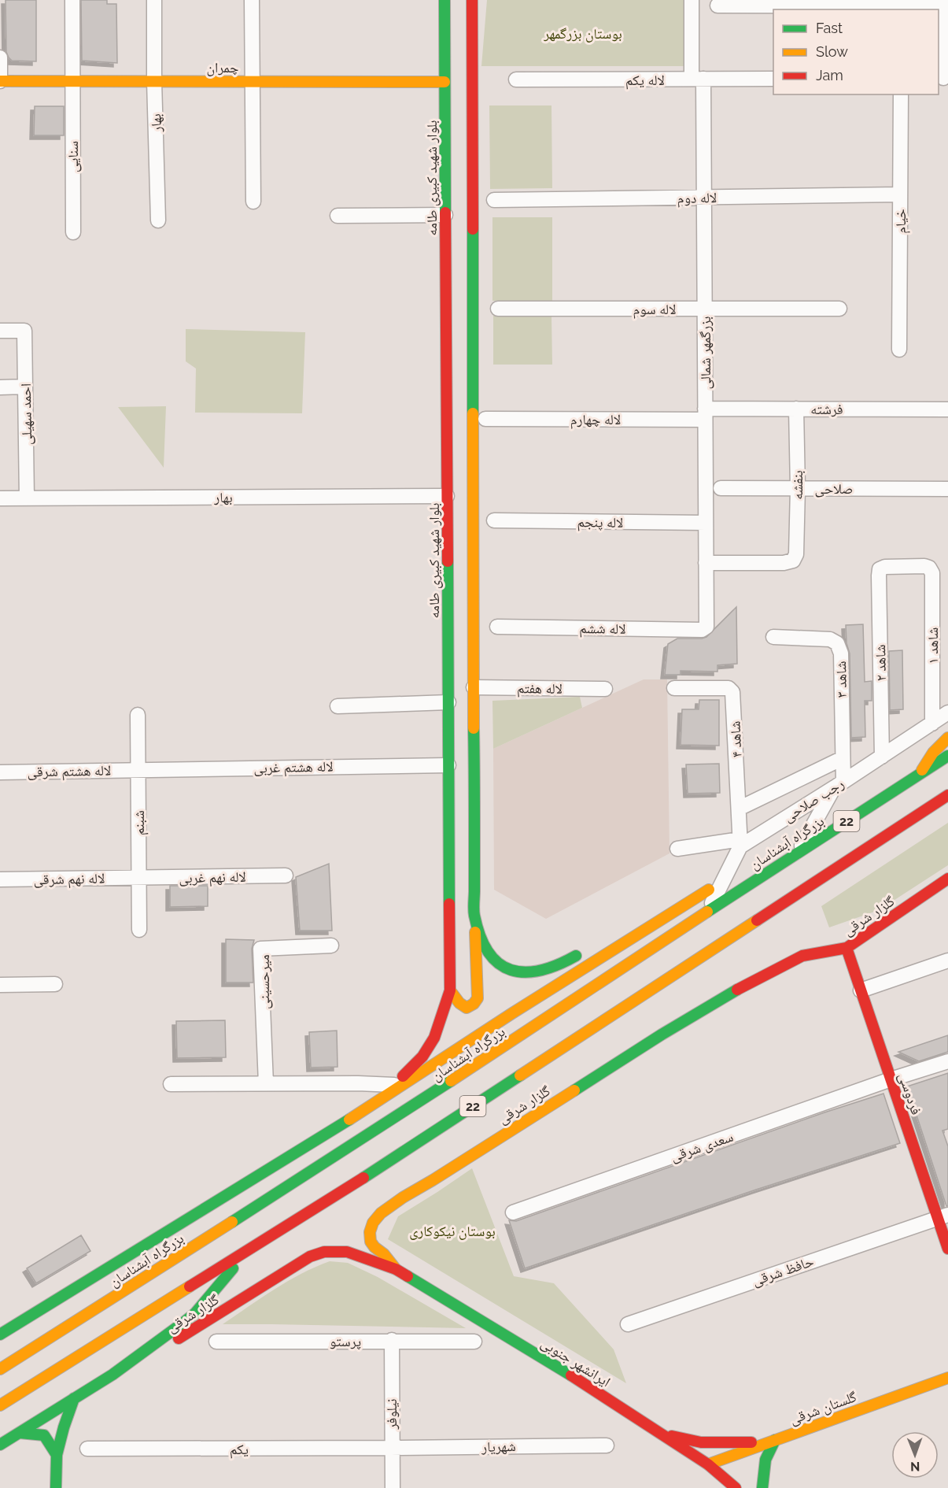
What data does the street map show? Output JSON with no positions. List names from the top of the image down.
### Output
{
  "streets": {
    "main road": [
      "چمران",
      "بلوار شهید کبیری طامه",
      "22",
      "بزرگراه آبشناسان",
      "گلزار شرقی",
      "فردوسی",
      "ایرانشهر جنوبی",
      "گلستان شرقی"
    ],
    "street": [
      "لاله یکم",
      "بهار",
      "سنایی",
      "لاله دوم",
      "خیام",
      "لاله سوم",
      "بزرگمهر شمالی",
      "فرشته",
      "احمد سهیلی",
      "لاله چهارم",
      "بنفشه",
      "صلاحی",
      "لاله پنجم",
      "لاله ششم",
      "شاهد ۱",
      "شاهد ۲",
      "شاهد ۳",
      "لاله هفتم",
      "شاهد ۴",
      "لاله هشتم غربی",
      "لاله هشتم شرقی",
      "رجب صلاحی",
      "شبنم",
      "لاله نهم غربی",
      "لاله نهم شرقی",
      "میرحسینی",
      "سعدی شرقی",
      "حافظ شرقی",
      "پرستو",
      "نیلوفر",
      "شهریار",
      "یکم"
    ]
  },
  "crossings": [
    ["چمران", "بهار"],
    ["چمران", "سنایی"],
    ["چمران", "بلوار شهید کبیری طامه"],
    ["لاله یکم", "بزرگمهر شمالی"],
    ["بهار", "بلوار شهید کبیری طامه"],
    ["بهار", "احمد سهیلی"],
    ["بلوار شهید کبیری طامه", "لاله هشتم غربی"],
    ["لاله دوم", "خیام"],
    ["لاله دوم", "بزرگمهر شمالی"],
    ["لاله سوم", "بزرگمهر شمالی"],
    ["بزرگمهر شمالی", "فرشته"],
    ["بزرگمهر شمالی", "لاله چهارم"],
    ["بزرگمهر شمالی", "بنفشه"],
    ["بزرگمهر شمالی", "لاله پنجم"],
    ["بزرگمهر شمالی", "لاله ششم"],
    ["فرشته", "لاله چهارم"],
    ["فرشته", "بنفشه"],
    ["بنفشه", "صلاحی"],
    ["شاهد ۱", "شاهد ۲"],
    ["شاهد ۱", "رجب صلاحی"],
    ["شاهد ۲", "رجب صلاحی"],
    ["شاهد ۳", "رجب صلاحی"],
    ["شاهد ۴", "رجب صلاحی"],
    ["لاله هشتم غربی", "لاله هشتم شرقی"],
    ["لاله هشتم غربی", "شبنم"],
    ["لاله هشتم شرقی", "شبنم"],
    ["شبنم", "لاله نهم غربی"],
    ["شبنم", "لاله نهم شرقی"],
    ["لاله نهم غربی", "لاله نهم شرقی"],
    ["گلزار شرقی", "فردوسی"],
    ["گلزار شرقی", "ایرانشهر جنوبی"],
    ["فردوسی", "سعدی شرقی"],
    ["فردوسی", "حافظ شرقی"],
    ["پرستو", "نیلوفر"],
    ["ایرانشهر جنوبی", "گلستان شرقی"],
    ["نیلوفر", "شهریار"],
    ["نیلوفر", "یکم"],
    ["شهریار", "یکم"]
  ],
  "parks": ["بوستان بزرگمهر", "بوستان نیکوکاری"],
  "legend": ["Fast", "Slow", "Jam"],
  "north": "bottom"
}
